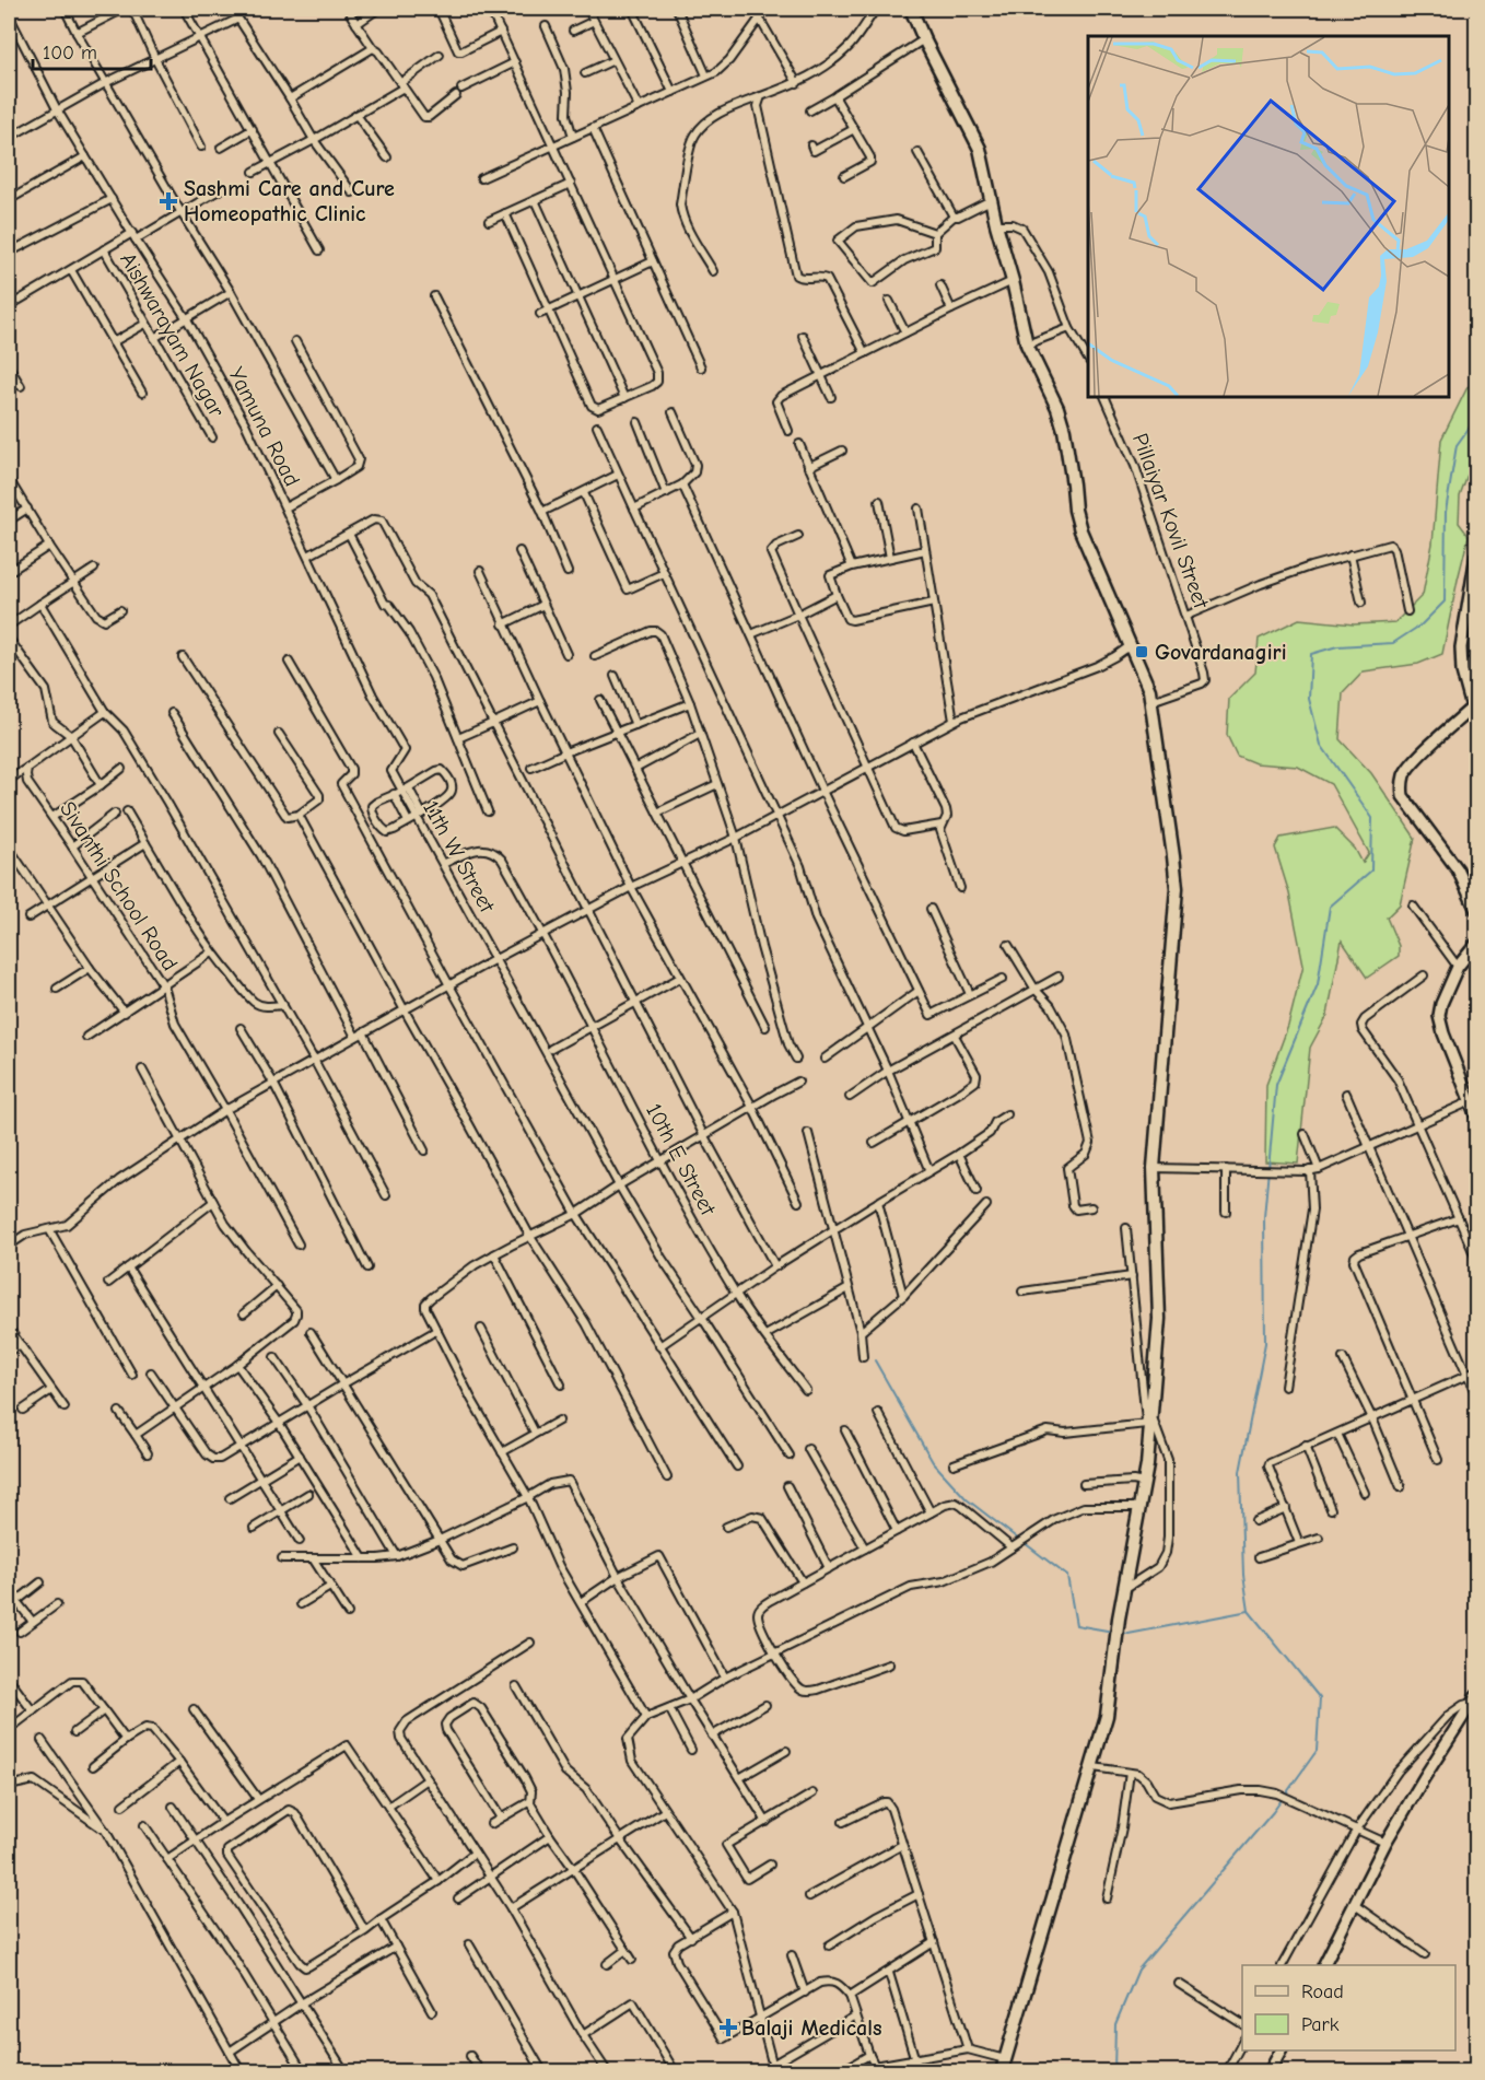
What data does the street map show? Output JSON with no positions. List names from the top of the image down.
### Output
{
  "streets": {
    "street": [
      "Aishwarayam Nagar",
      "Yamuna Road",
      "Pillaiyar Kovil Street",
      "11th W Street",
      "Sivanthi School Road",
      "10th E Street"
    ]
  },
  "crossings": [
    ["Yamuna Road", "11th W Street"],
    ["11th W Street", "10th E Street"]
  ],
  "places": {
    "health": ["Sashmi Care and Cure Homeopathic Clinic", "Balaji Medicals"],
    "transit": ["Govardanagiri"]
  },
  "legend": ["Road", "Park"],
  "scale_bar": "100 m"
}
